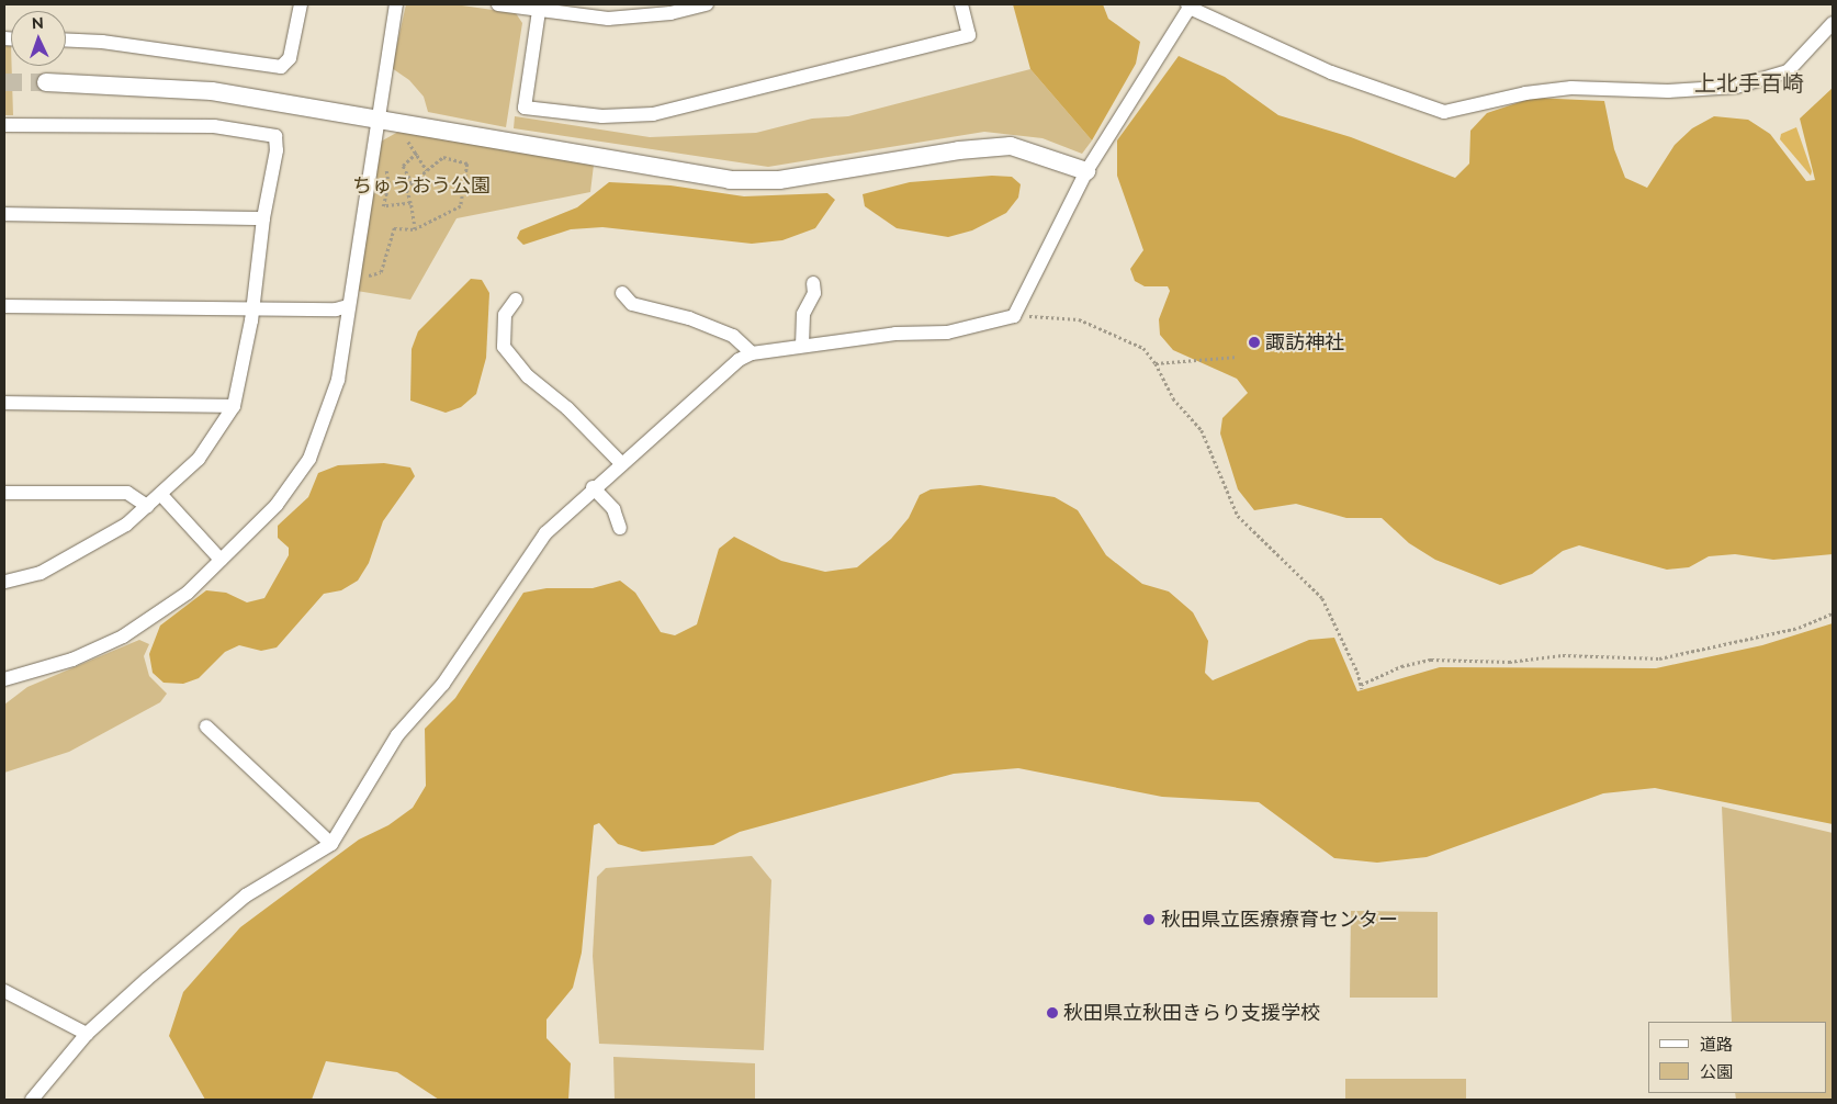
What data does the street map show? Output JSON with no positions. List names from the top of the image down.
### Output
{
  "districts": ["上北手百崎"],
  "parks": ["ちゅうおう公園"],
  "places": ["諏訪神社", "秋田県立医療療育センター", "秋田県立秋田きらり支援学校"],
  "legend": ["道路", "公園"],
  "north": "top"
}
